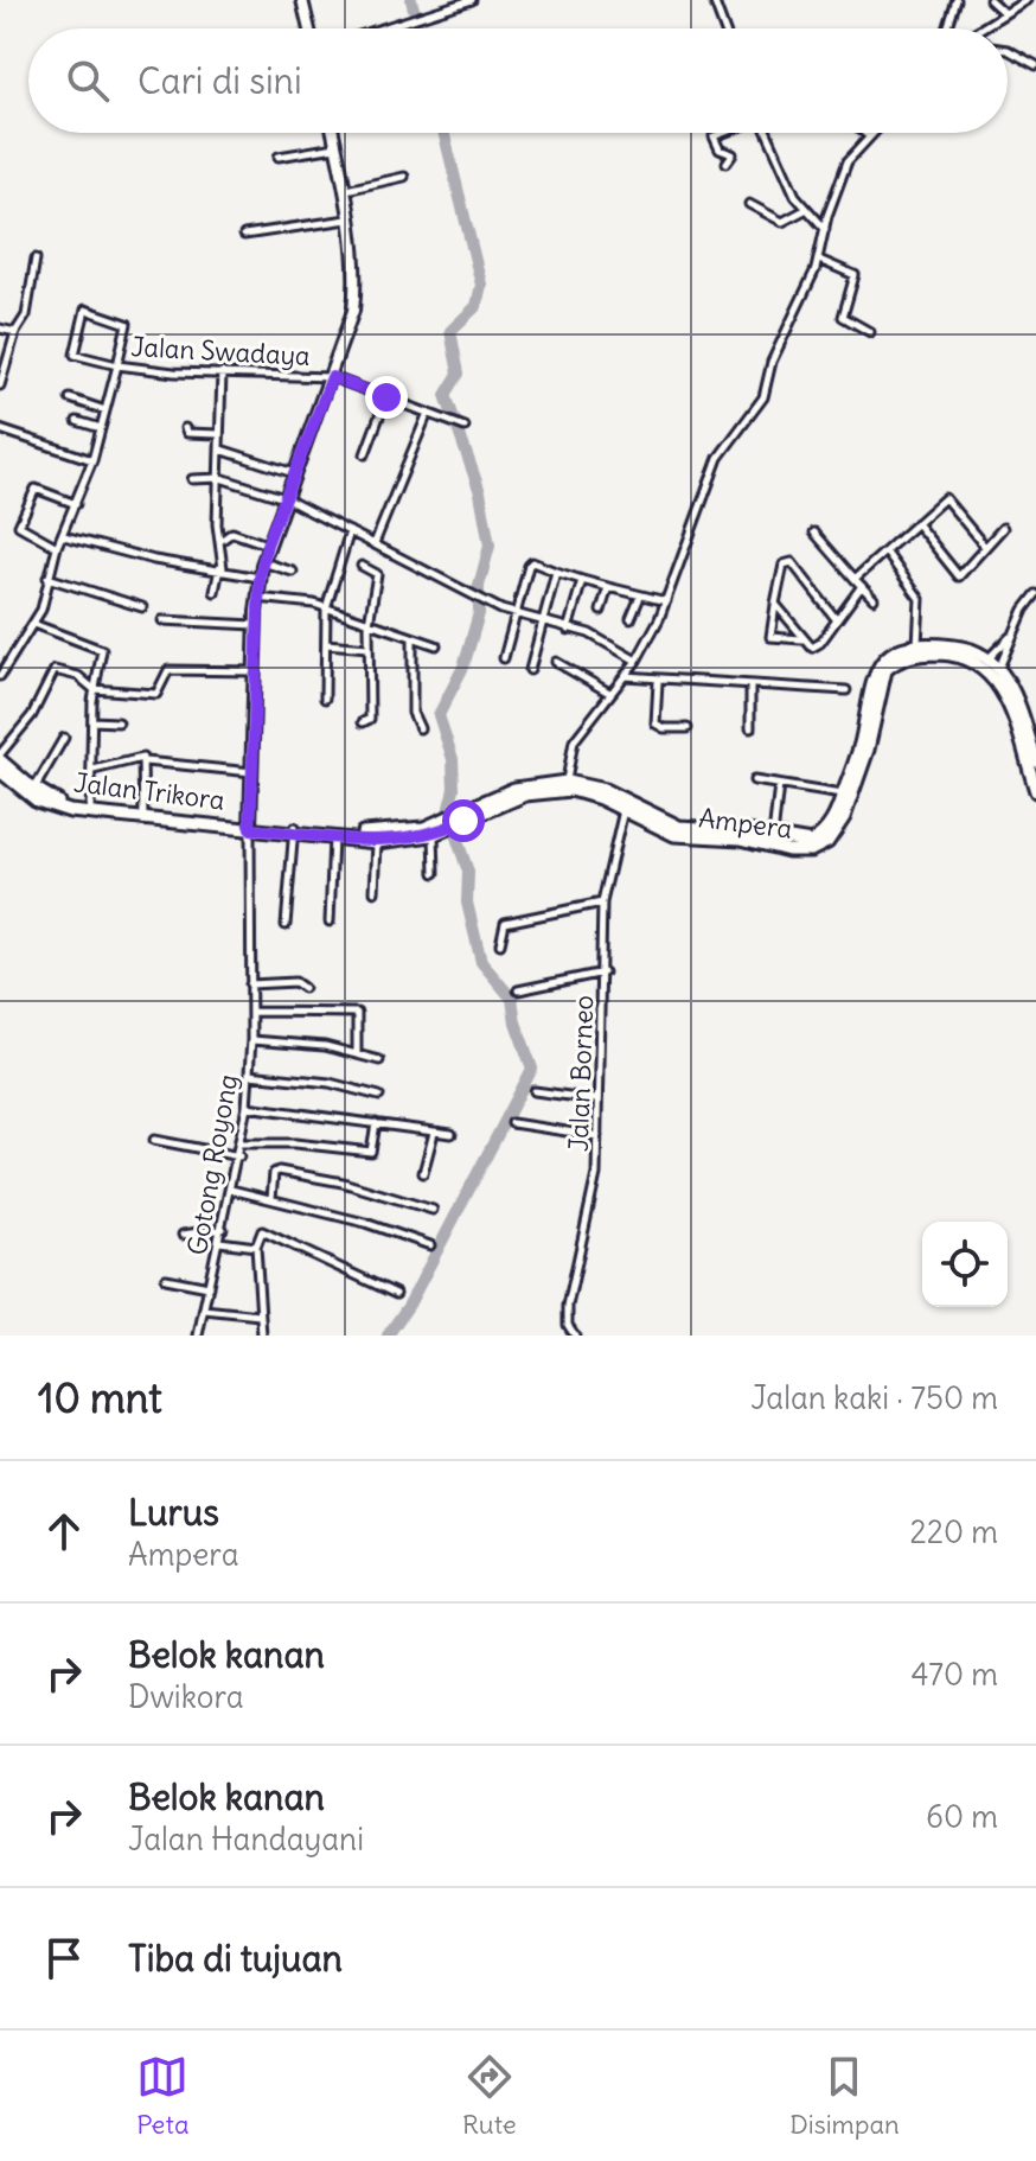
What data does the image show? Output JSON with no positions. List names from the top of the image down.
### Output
{
  "streets": {
    "main road": ["Jalan Trikora", "Ampera"],
    "street": ["Jalan Swadaya", "Jalan Borneo", "Gotong Royong"]
  },
  "crossings": [
    ["Jalan Trikora", "Ampera"],
    ["Jalan Trikora", "Gotong Royong"],
    ["Ampera", "Jalan Borneo"],
    ["Ampera", "Gotong Royong"]
  ],
  "page": {
    "search": "Cari di sini",
    "heading": ["10 mnt", "Jalan kaki · 750 m"],
    "list": [
      ["Lurus", "Ampera", "220 m"],
      ["Belok kanan", "Dwikora", "470 m"],
      ["Belok kanan", "Jalan Handayani", "60 m"],
      "Tiba di tujuan"
    ],
    "nav": ["Peta", "Rute", "Disimpan"]
  }
}
